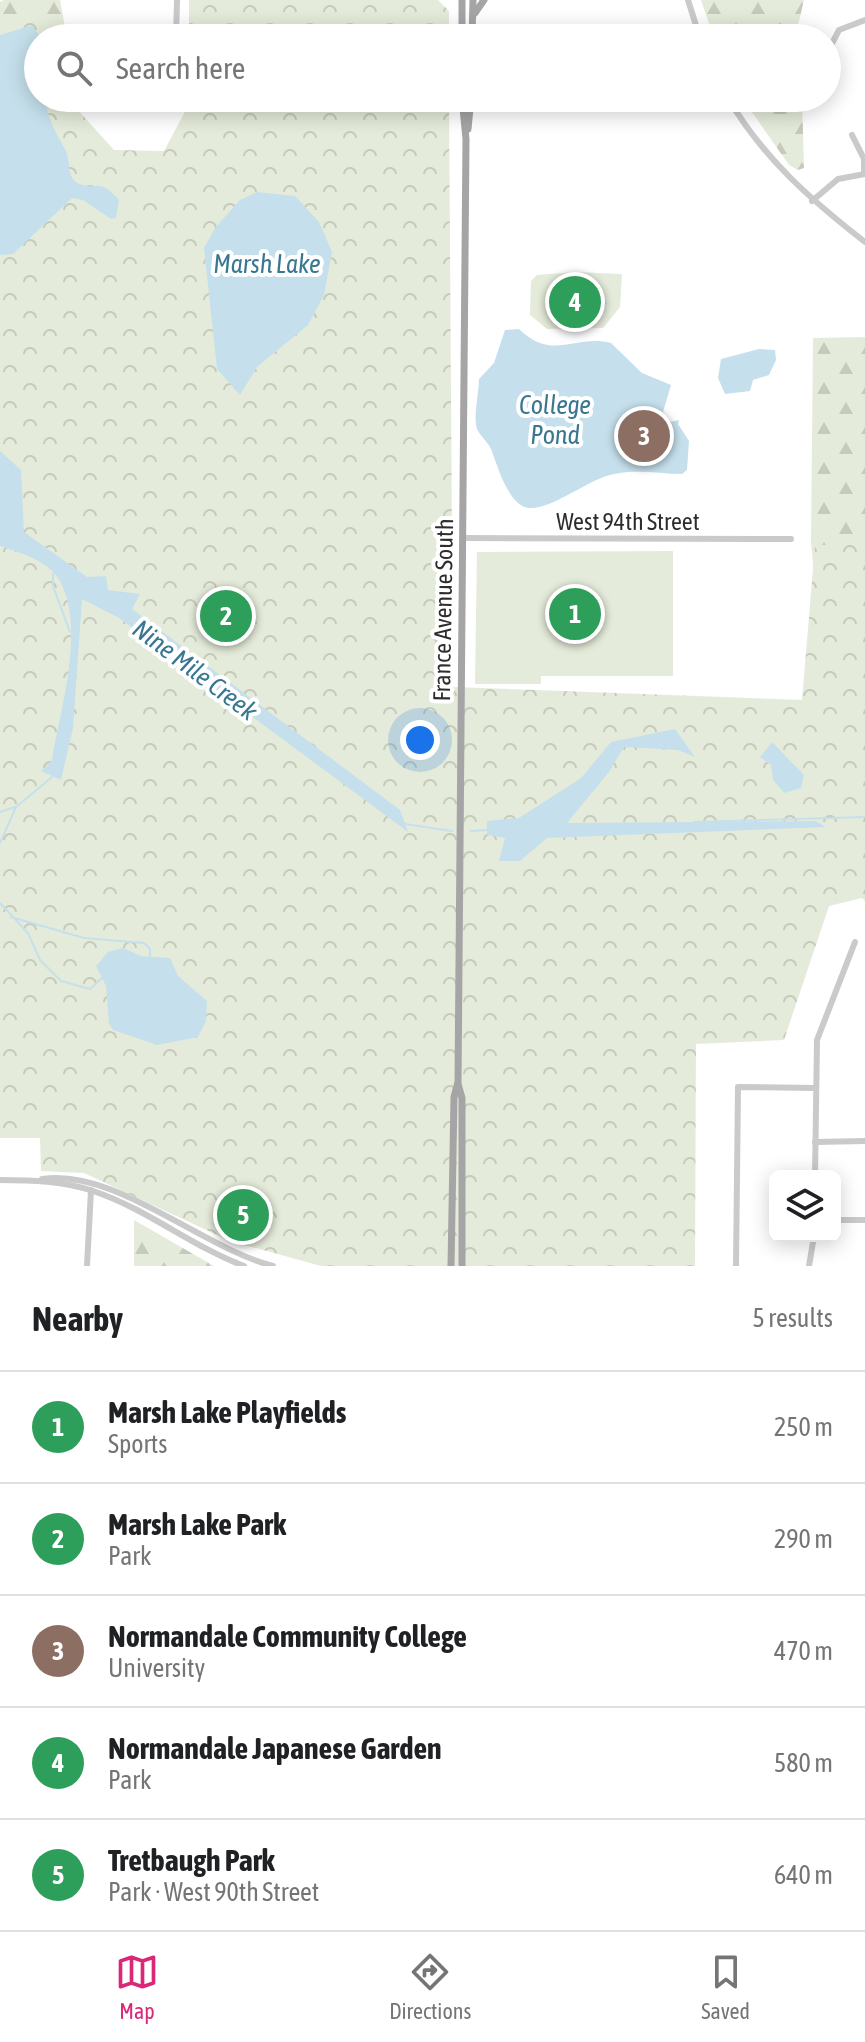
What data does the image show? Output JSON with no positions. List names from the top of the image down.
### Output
{
  "streets": {
    "main road": ["France Avenue South"],
    "street": ["West 94th Street"]
  },
  "crossings": [
    ["West 94th Street", "France Avenue South"]
  ],
  "water": ["Marsh Lake", "College Pond", "Nine Mile Creek"],
  "page": {
    "search": "Search here",
    "pins": [
      "4",
      "3",
      "1",
      "2",
      "5"
    ],
    "heading": ["Nearby", "5 results"],
    "list": [
      {
        "mark": "1",
        "name": "Marsh Lake Playfields",
        "note": "Sports",
        "value": "250 m"
      },
      {
        "mark": "2",
        "name": "Marsh Lake Park",
        "note": "Park",
        "value": "290 m"
      },
      {
        "mark": "3",
        "name": "Normandale Community College",
        "note": "University",
        "value": "470 m"
      },
      {
        "mark": "4",
        "name": "Normandale Japanese Garden",
        "note": "Park",
        "value": "580 m"
      },
      {
        "mark": "5",
        "name": "Tretbaugh Park",
        "note": "Park · West 90th Street",
        "value": "640 m"
      }
    ],
    "nav": ["Map", "Directions", "Saved"]
  }
}
